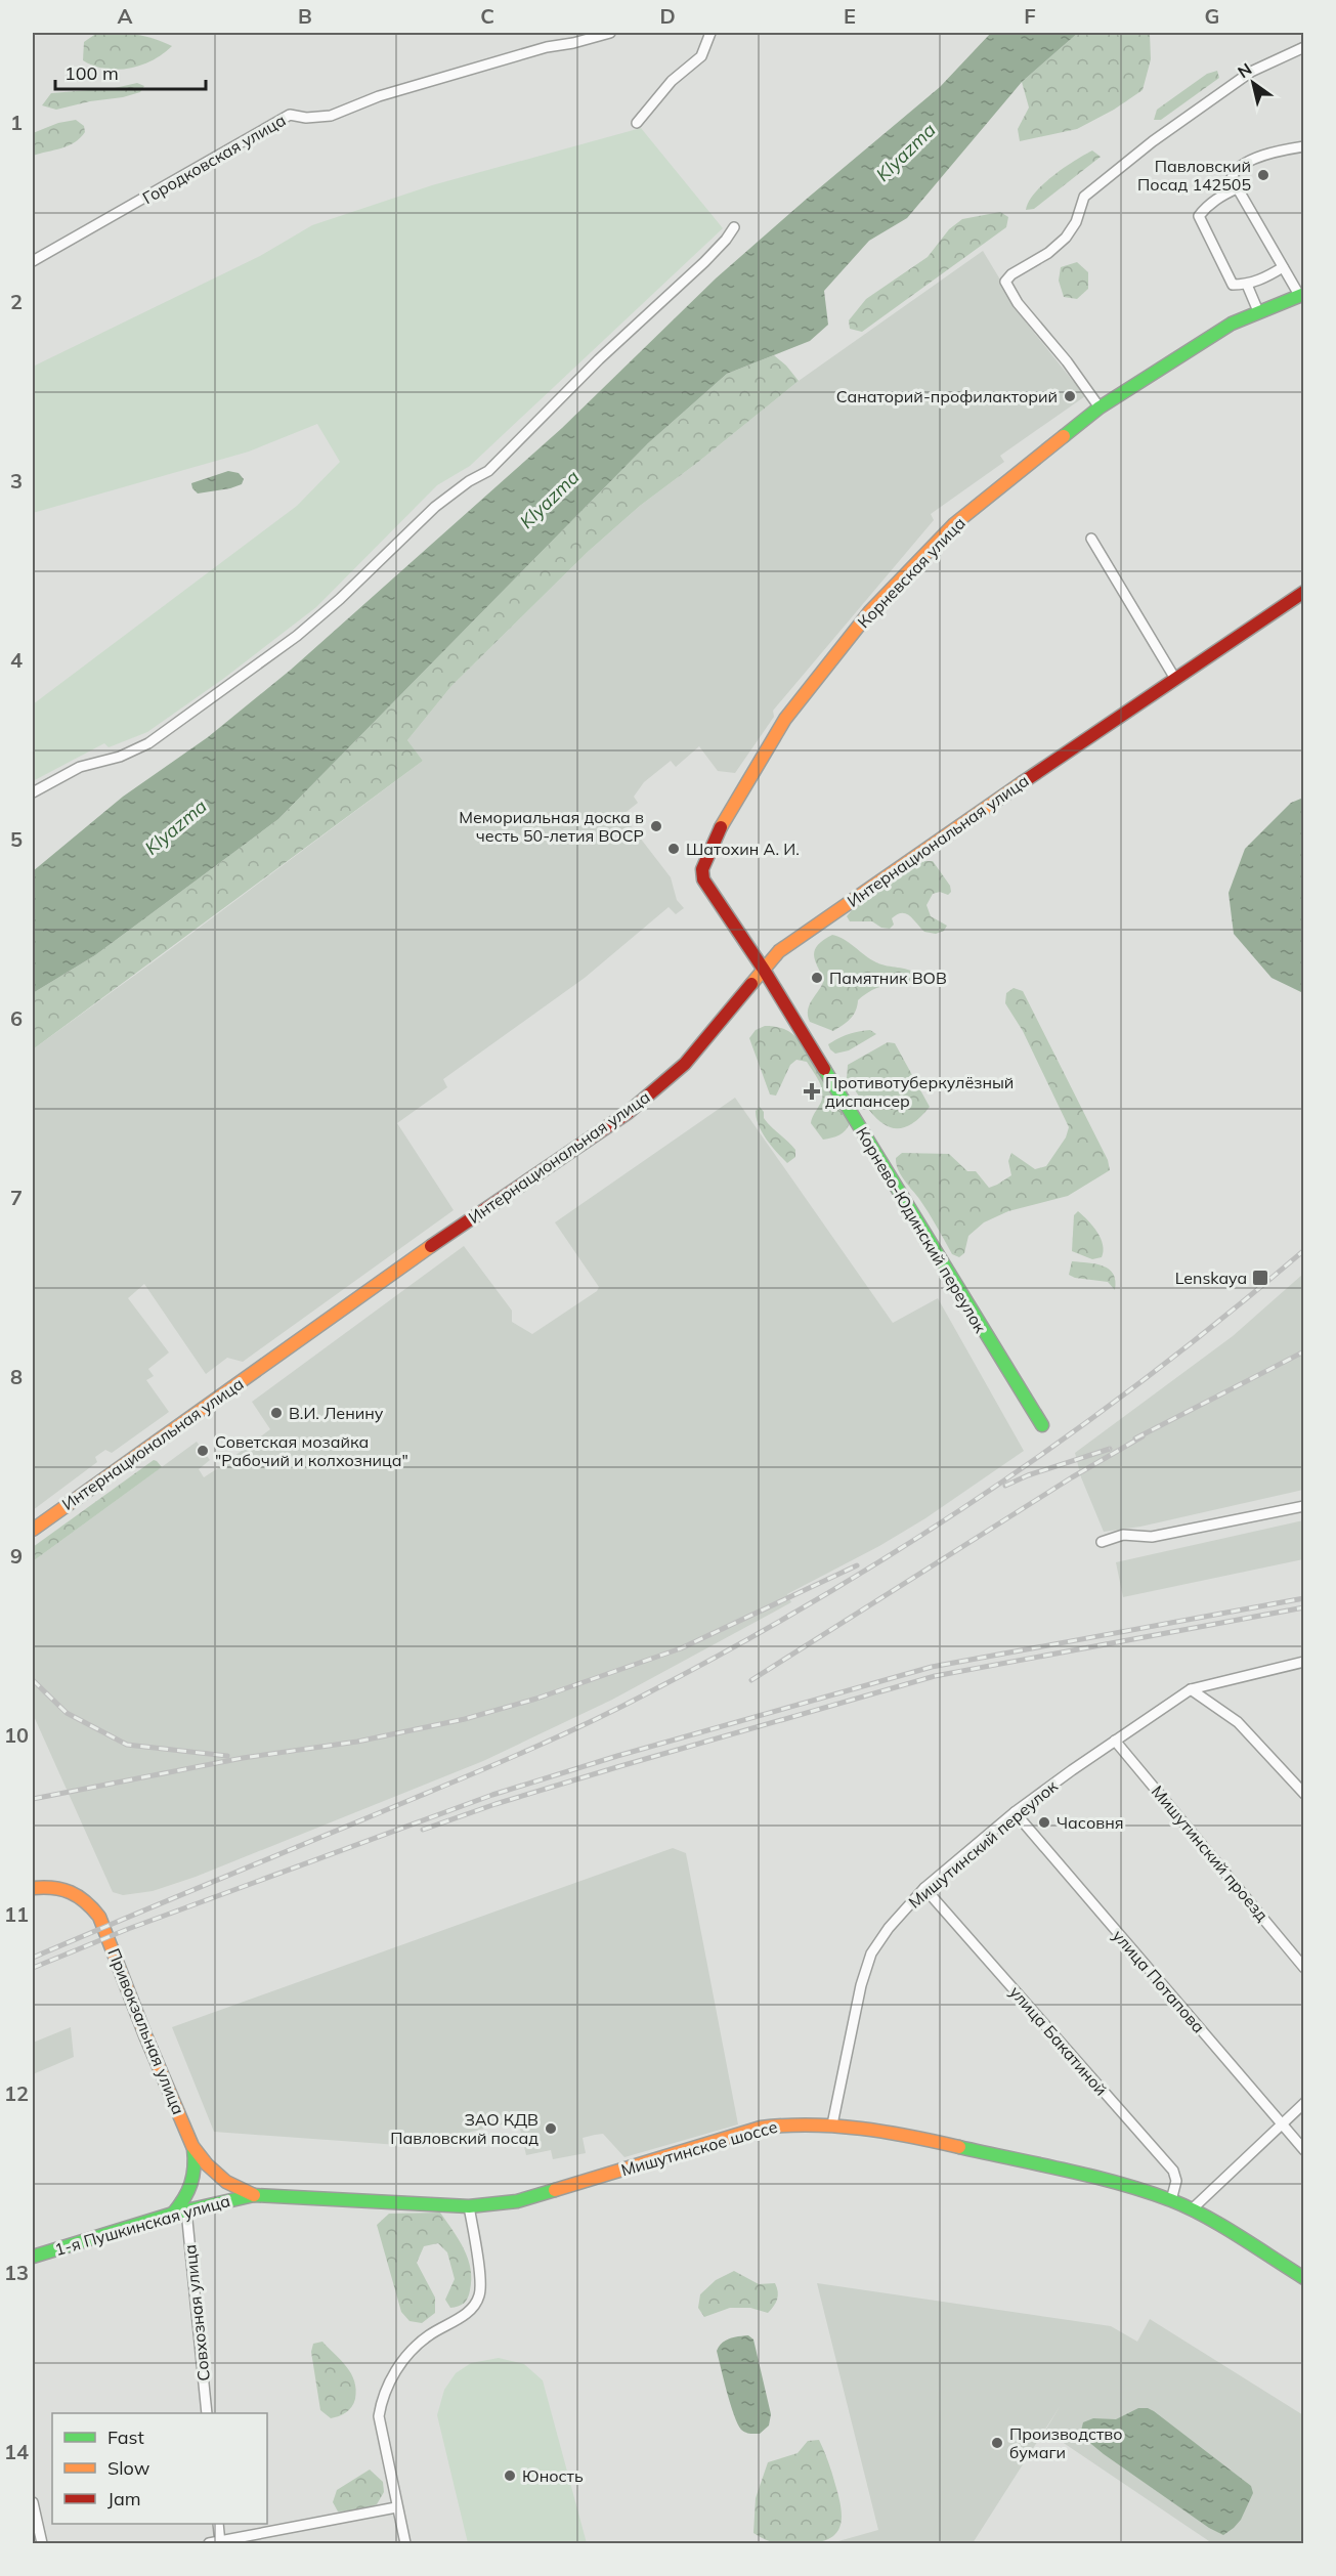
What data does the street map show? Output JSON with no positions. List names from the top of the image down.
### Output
{
  "streets": {
    "street": [
      "Городковская улица",
      "Корневская улица",
      "Интернациональная улица",
      "Корнево-Юдинский переулок",
      "Мишутинский переулок",
      "Мишутинский проезд",
      "улица Потапова",
      "Привокзальная улица",
      "улица Бакатиной",
      "Мишутинское шоссе",
      "1-я Пушкинская улица",
      "Совхозная улица"
    ]
  },
  "crossings": [
    ["Корневская улица", "Интернациональная улица"],
    ["Корневская улица", "Корнево-Юдинский переулок"],
    ["Интернациональная улица", "Корнево-Юдинский переулок"],
    ["Мишутинский переулок", "Мишутинский проезд"],
    ["Мишутинский переулок", "улица Потапова"],
    ["Мишутинский переулок", "улица Бакатиной"],
    ["Мишутинский переулок", "Мишутинское шоссе"],
    ["Привокзальная улица", "Мишутинское шоссе"],
    ["Привокзальная улица", "1-я Пушкинская улица"],
    ["улица Бакатиной", "Мишутинское шоссе"],
    ["Мишутинское шоссе", "1-я Пушкинская улица"],
    ["1-я Пушкинская улица", "Совхозная улица"]
  ],
  "water": ["Klyazma"],
  "places": {
    "other": [
      "Павловский Посад 142505",
      "Санаторий-профилакторий",
      "Мемориальная доска в честь 50-летия ВОСР",
      "Шатохин А. И.",
      "Памятник ВОВ",
      "В.И. Ленину",
      "Советская мозайка \"Рабочий и колхозница\"",
      "Часовня",
      "ЗАО КДВ Павловский посад",
      "Производство бумаги",
      "Юность"
    ],
    "health": ["Противотуберкулёзный диспансер"],
    "transit": ["Lenskaya"]
  },
  "legend": ["Fast", "Slow", "Jam"],
  "scale_bar": "100 m",
  "north": "top left",
  "grid": {
    "columns": [
      "A",
      "B",
      "C",
      "D",
      "E",
      "F",
      "G"
    ],
    "rows": [
      "1",
      "2",
      "3",
      "4",
      "5",
      "6",
      "7",
      "8",
      "9",
      "10",
      "11",
      "12",
      "13",
      "14"
    ]
  }
}
